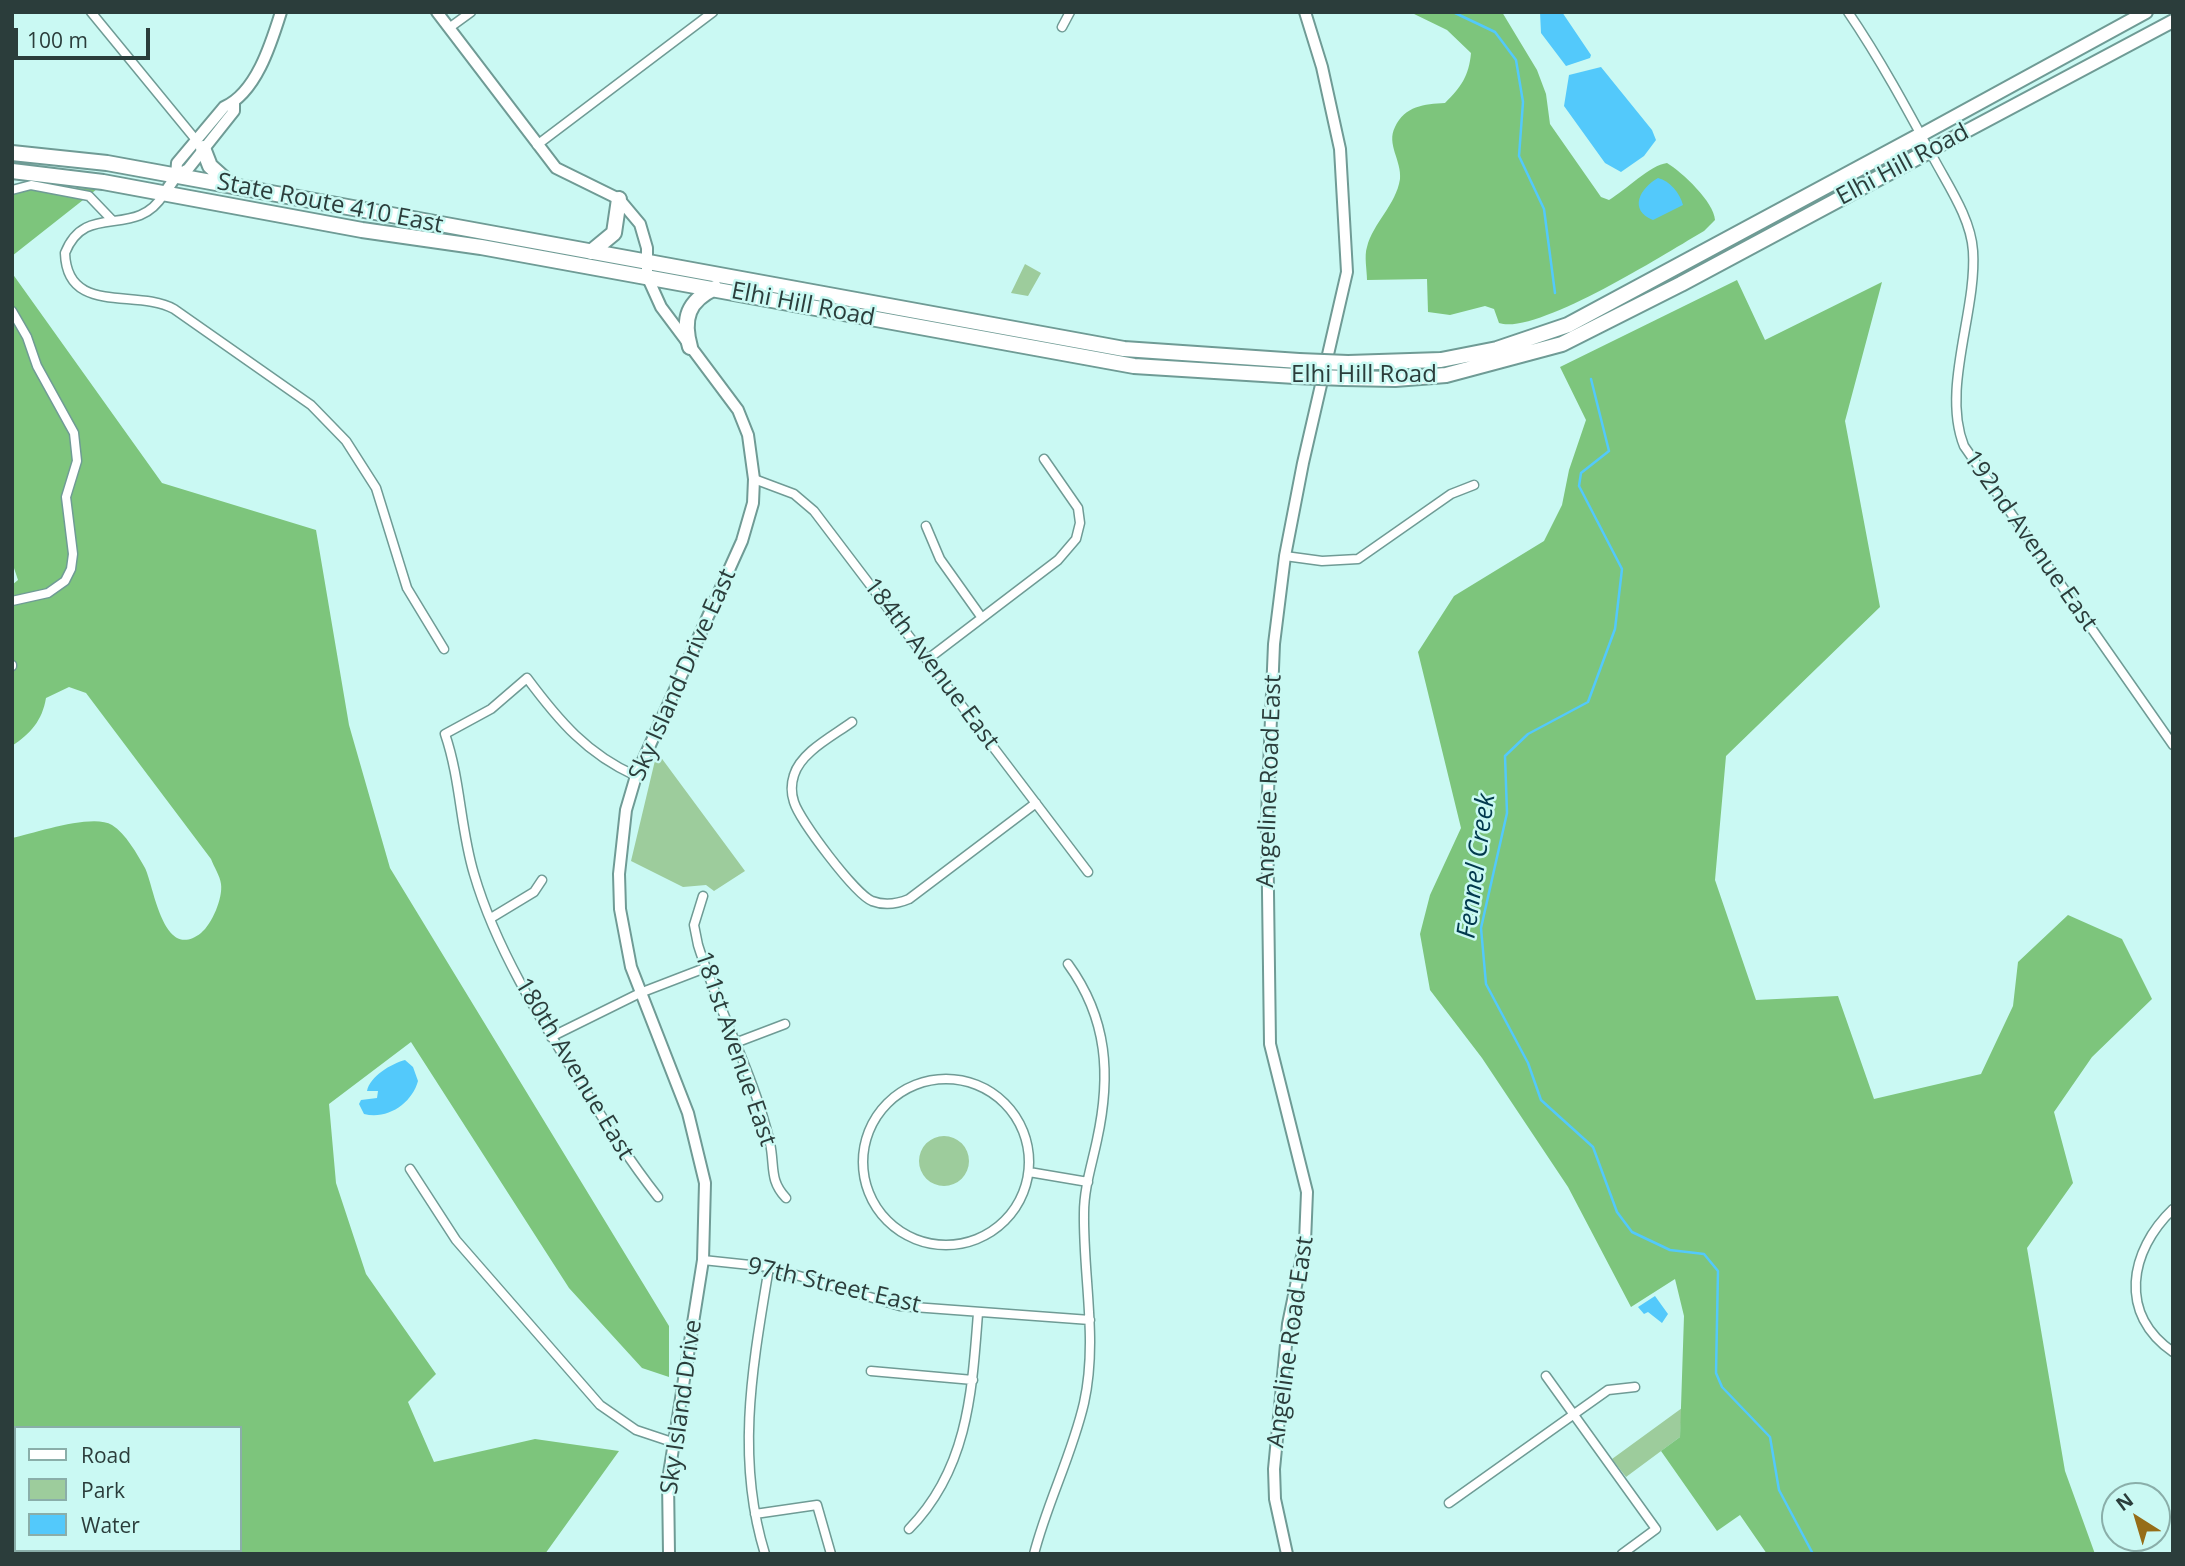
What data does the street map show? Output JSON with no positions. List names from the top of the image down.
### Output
{
  "streets": {
    "highway": ["Elhi Hill Road", "State Route 410 East"],
    "street": [
      "192nd Avenue East",
      "184th Avenue East",
      "Sky Island Drive East",
      "Angeline Road East",
      "181st Avenue East",
      "180th Avenue East",
      "97th Street East",
      "Sky Island Drive"
    ]
  },
  "crossings": [
    ["Elhi Hill Road", "State Route 410 East"],
    ["Elhi Hill Road", "192nd Avenue East"],
    ["Elhi Hill Road", "Sky Island Drive East"],
    ["State Route 410 East", "Sky Island Drive East"],
    ["184th Avenue East", "Sky Island Drive East"],
    ["Sky Island Drive East", "180th Avenue East"],
    ["Sky Island Drive East", "97th Street East"],
    ["Sky Island Drive East", "Sky Island Drive"],
    ["97th Street East", "Sky Island Drive"]
  ],
  "water": ["Fennel Creek"],
  "legend": ["Road", "Park", "Water"],
  "scale_bar": "100 m",
  "north": "top left"
}
